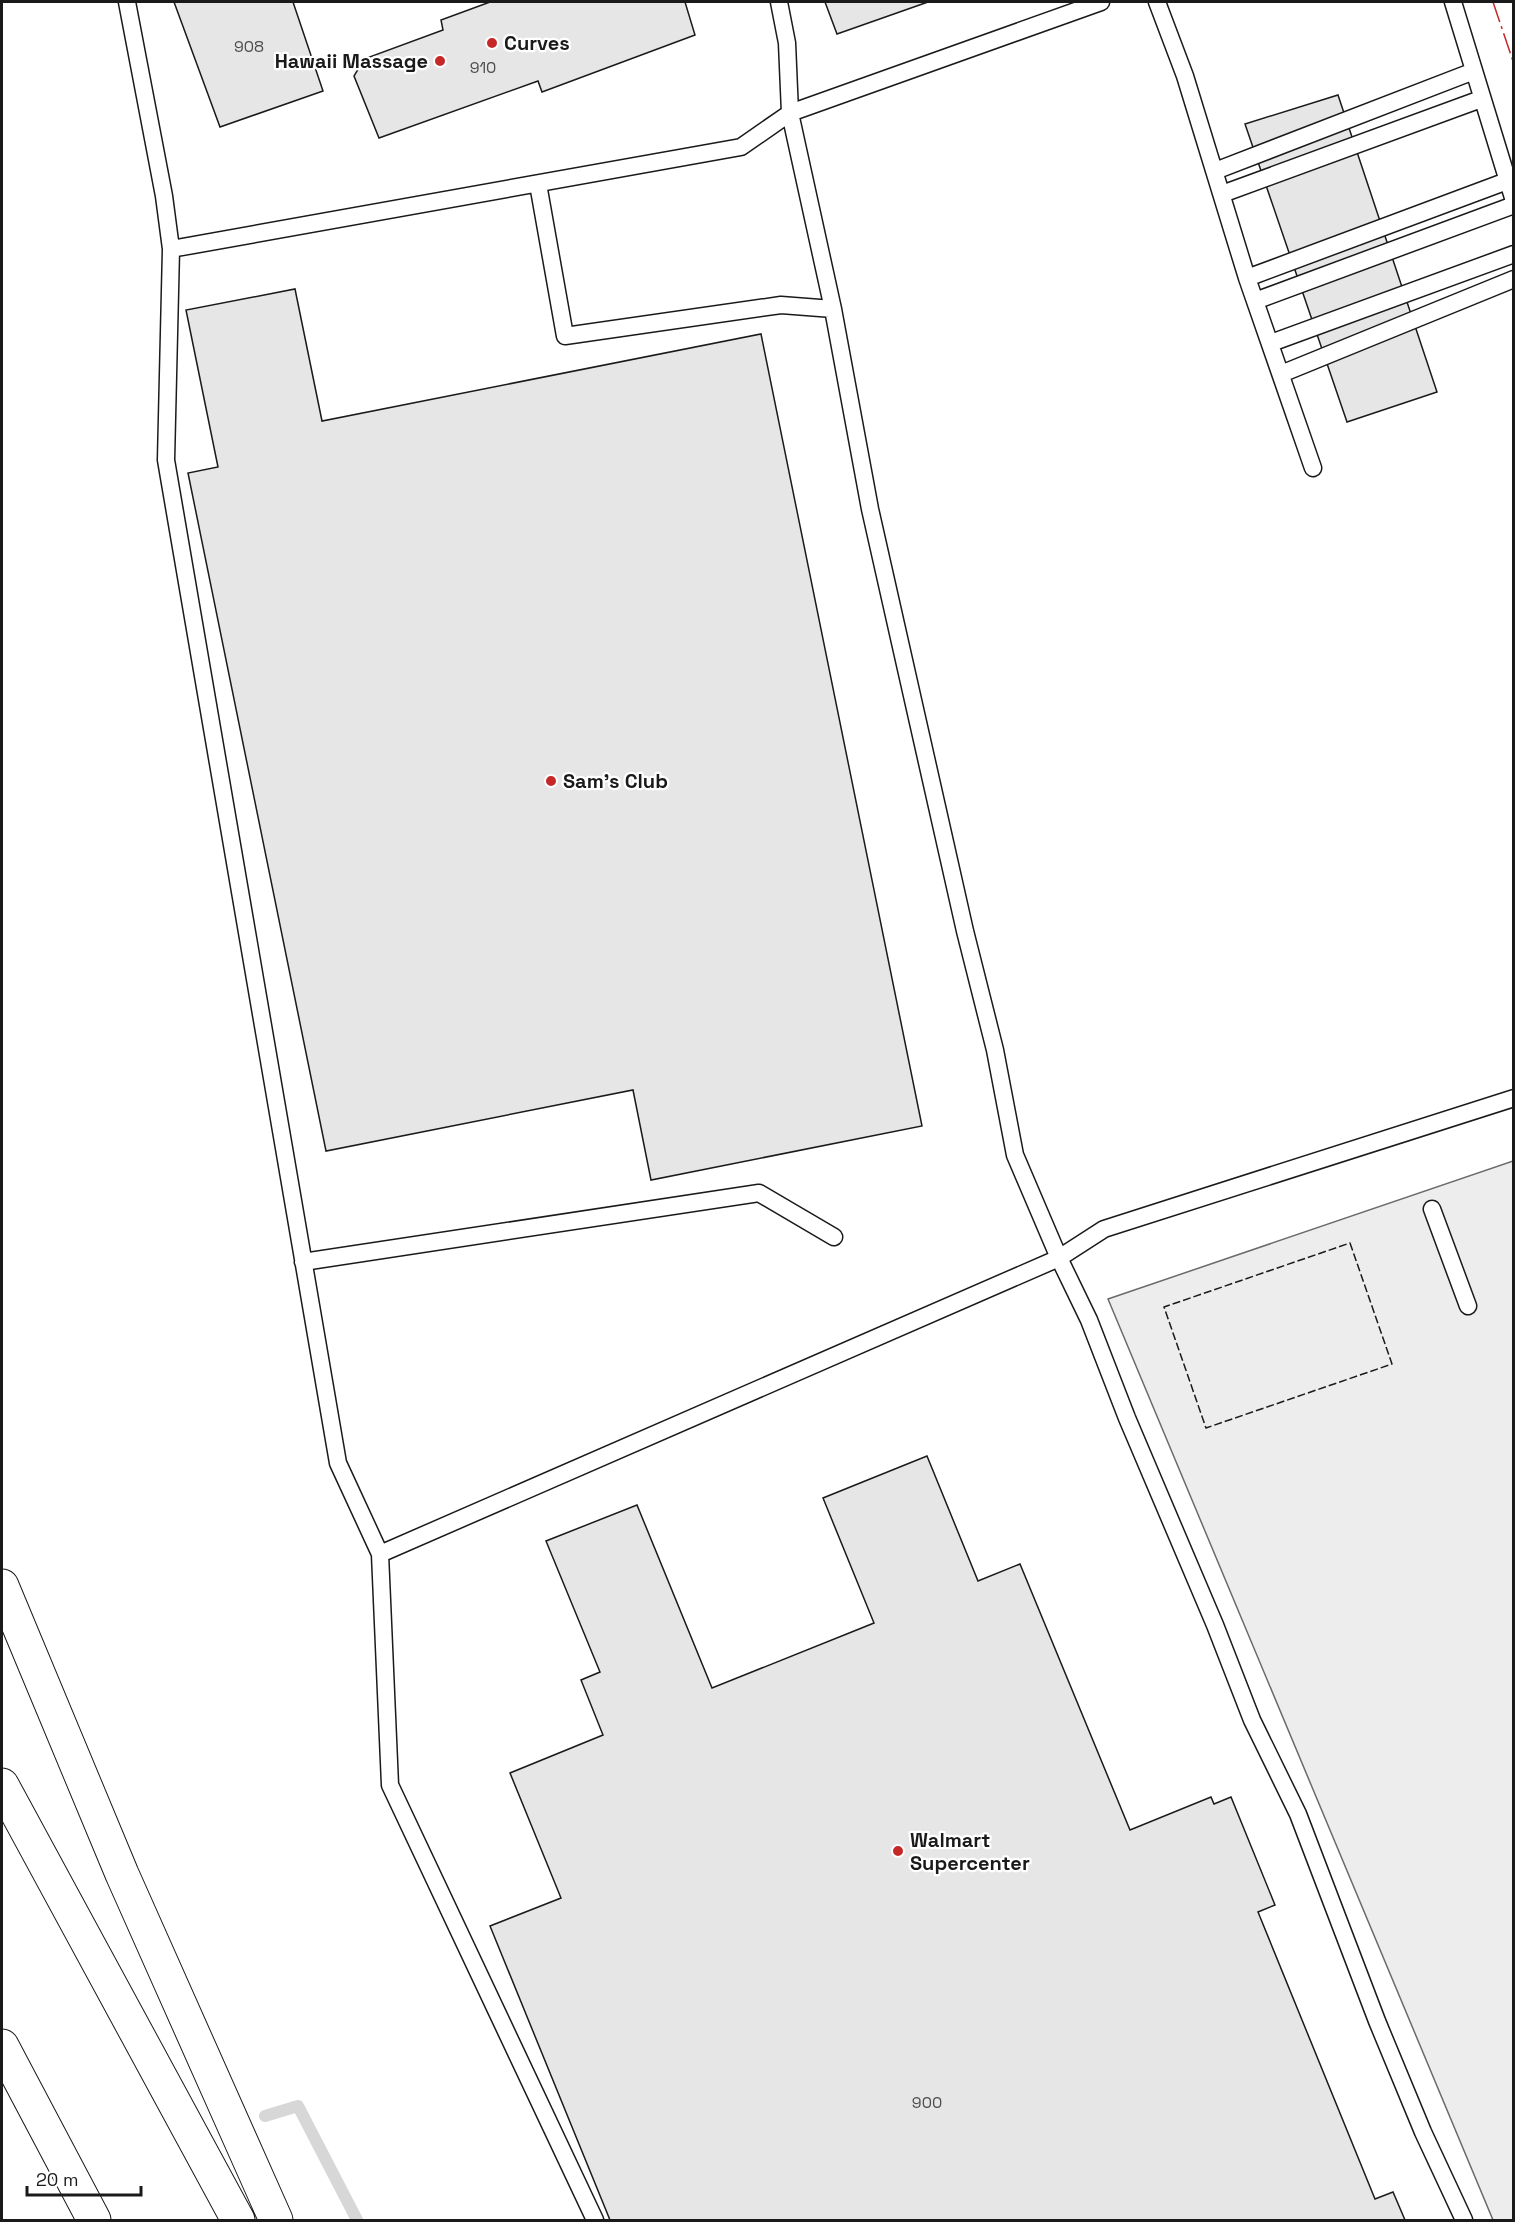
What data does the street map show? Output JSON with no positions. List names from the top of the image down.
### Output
{
  "places": [
    "Curves",
    "Hawaii Massage",
    "Sam's Club",
    "Walmart Supercenter"
  ],
  "house_numbers": ["908", "910", "900"],
  "scale_bar": "20 m"
}
